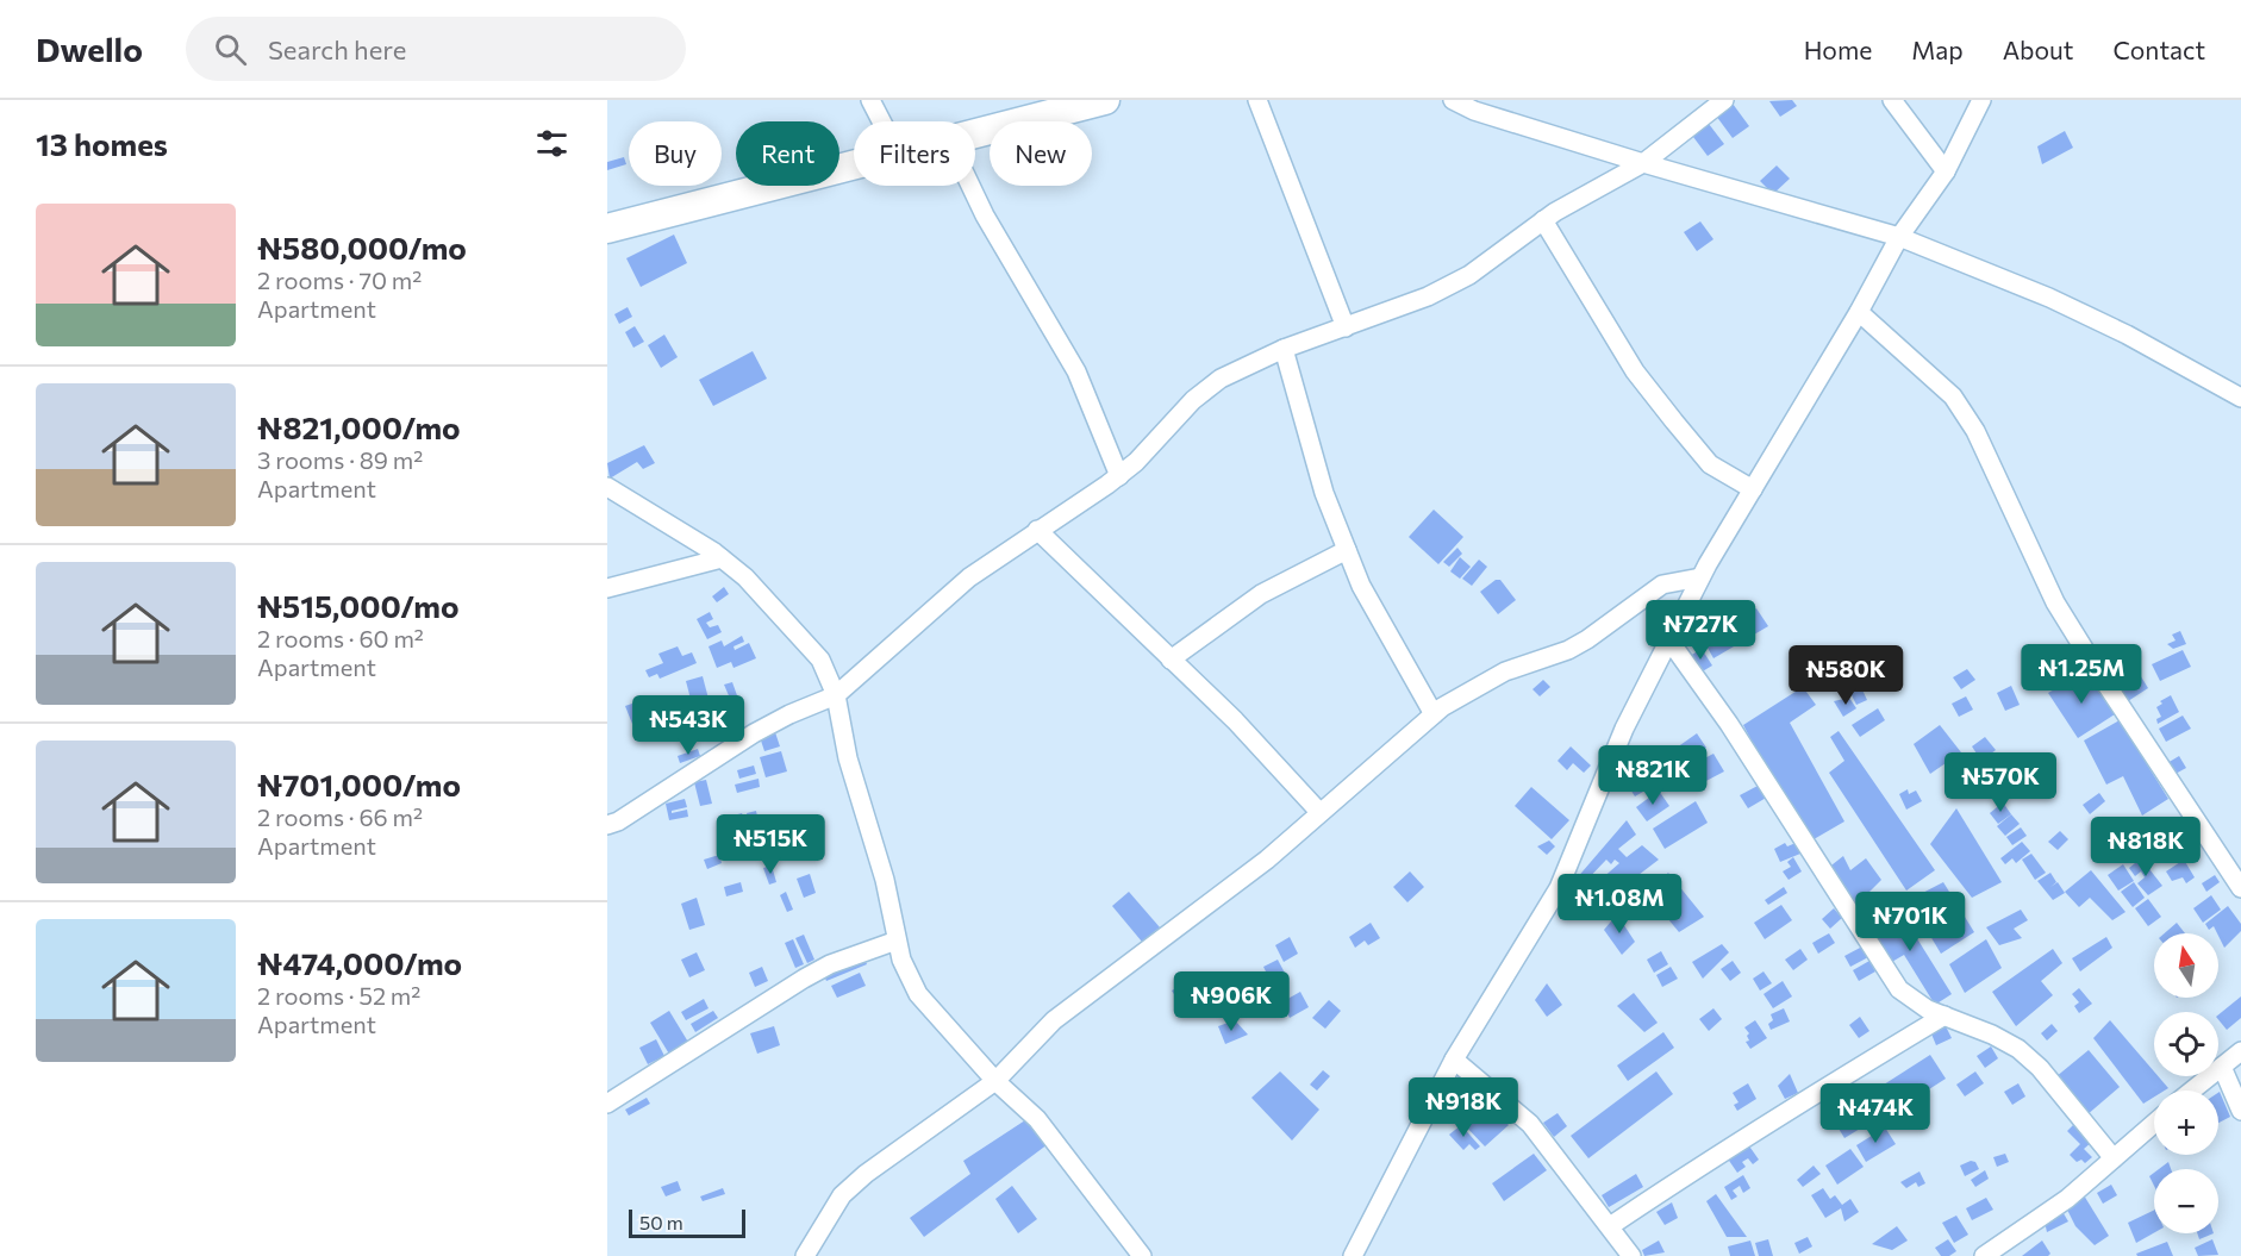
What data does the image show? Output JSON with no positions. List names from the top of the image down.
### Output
{
  "scale_bar": "50 m",
  "north": "top",
  "page": {
    "header": "Dwello",
    "search": "Search here",
    "nav": [
      "Home",
      "Map",
      "About",
      "Contact"
    ],
    "heading": "13 homes",
    "chip": [
      "Buy",
      "Rent",
      "Filters",
      "New"
    ],
    "list": [
      {
        "name": "₦580,000/mo",
        "note": "2 rooms · 70 m² · Apartment"
      },
      {
        "name": "₦821,000/mo",
        "note": "3 rooms · 89 m² · Apartment"
      },
      {
        "name": "₦515,000/mo",
        "note": "2 rooms · 60 m² · Apartment"
      },
      {
        "name": "₦701,000/mo",
        "note": "2 rooms · 66 m² · Apartment"
      },
      {
        "name": "₦474,000/mo",
        "note": "2 rooms · 52 m² · Apartment"
      }
    ],
    "price": [
      "₦727K",
      "₦1.25M",
      "₦580K",
      "₦543K",
      "₦821K",
      "₦570K",
      "₦515K",
      "₦818K",
      "₦1.08M",
      "₦701K",
      "₦906K",
      "₦918K",
      "₦474K"
    ],
    "map_buttons": ["+", "−"],
    "scale": "50 m"
  }
}
